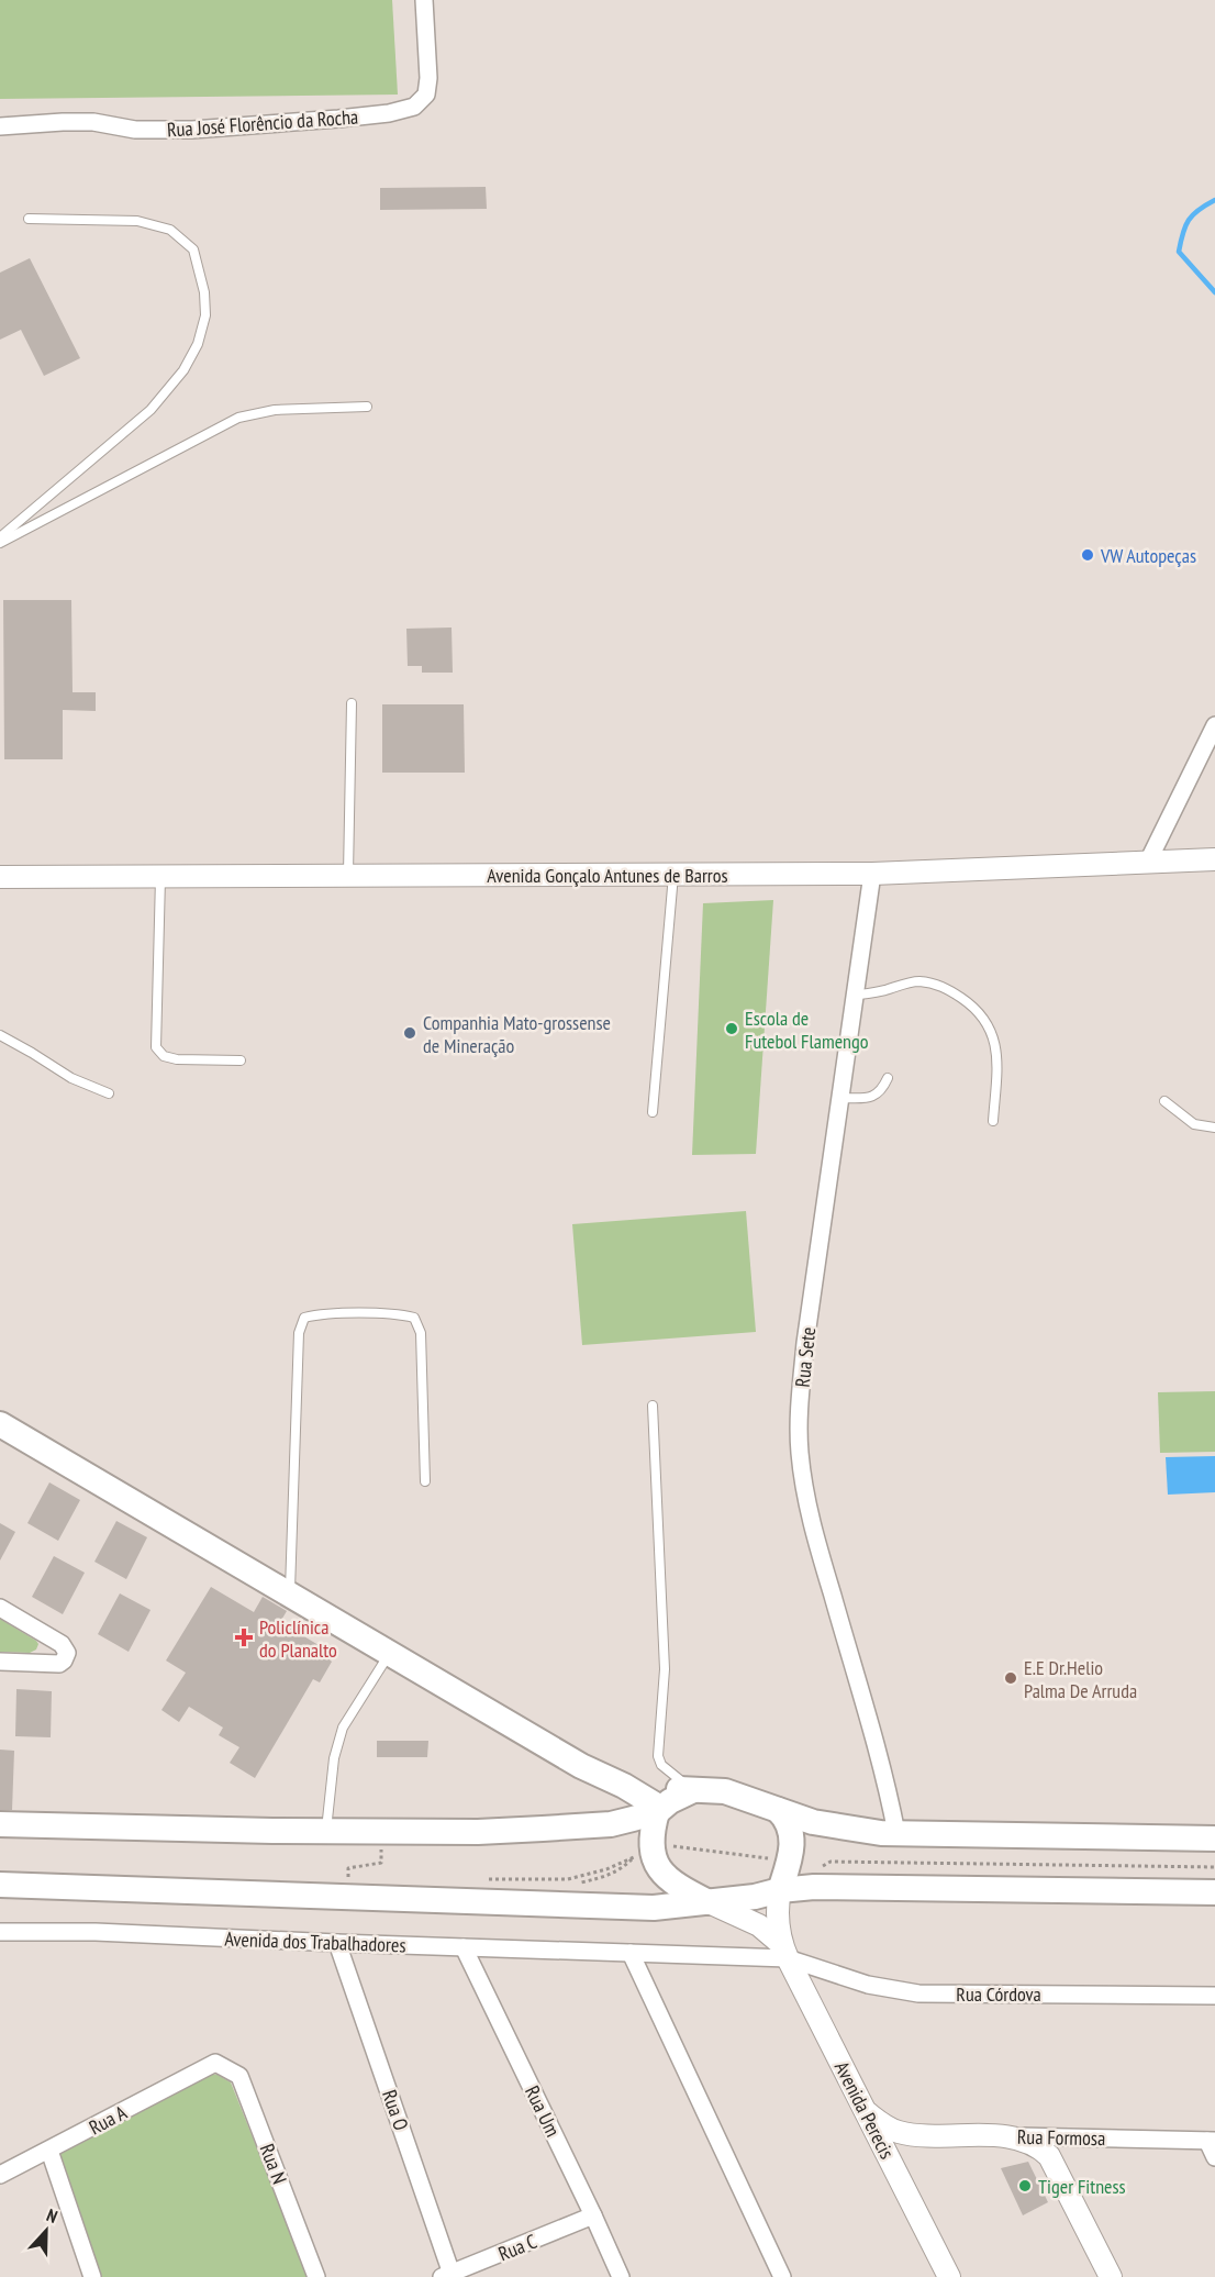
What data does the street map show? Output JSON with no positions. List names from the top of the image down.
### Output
{
  "streets": {
    "street": [
      "Rua José Florêncio da Rocha",
      "Avenida Gonçalo Antunes de Barros",
      "Rua Sete",
      "Avenida dos Trabalhadores",
      "Rua Córdova",
      "Rua O",
      "Avenida Perecis",
      "Rua Um",
      "Rua A",
      "Rua Formosa",
      "Rua N",
      "Rua C"
    ]
  },
  "crossings": [
    ["Avenida Gonçalo Antunes de Barros", "Rua Sete"],
    ["Avenida dos Trabalhadores", "Rua Córdova"],
    ["Avenida dos Trabalhadores", "Rua O"],
    ["Avenida dos Trabalhadores", "Rua Um"],
    ["Rua Córdova", "Avenida Perecis"],
    ["Rua O", "Rua C"],
    ["Avenida Perecis", "Rua Formosa"],
    ["Rua Um", "Rua C"],
    ["Rua A", "Rua N"]
  ],
  "places": {
    "other": [
      "VW Autopeças",
      "Escola de Futebol Flamengo",
      "Companhia Mato-grossense de Mineração",
      "E.E Dr.Helio Palma De Arruda",
      "Tiger Fitness"
    ],
    "health": ["Policlínica do Planalto"]
  },
  "north": "top"
}
